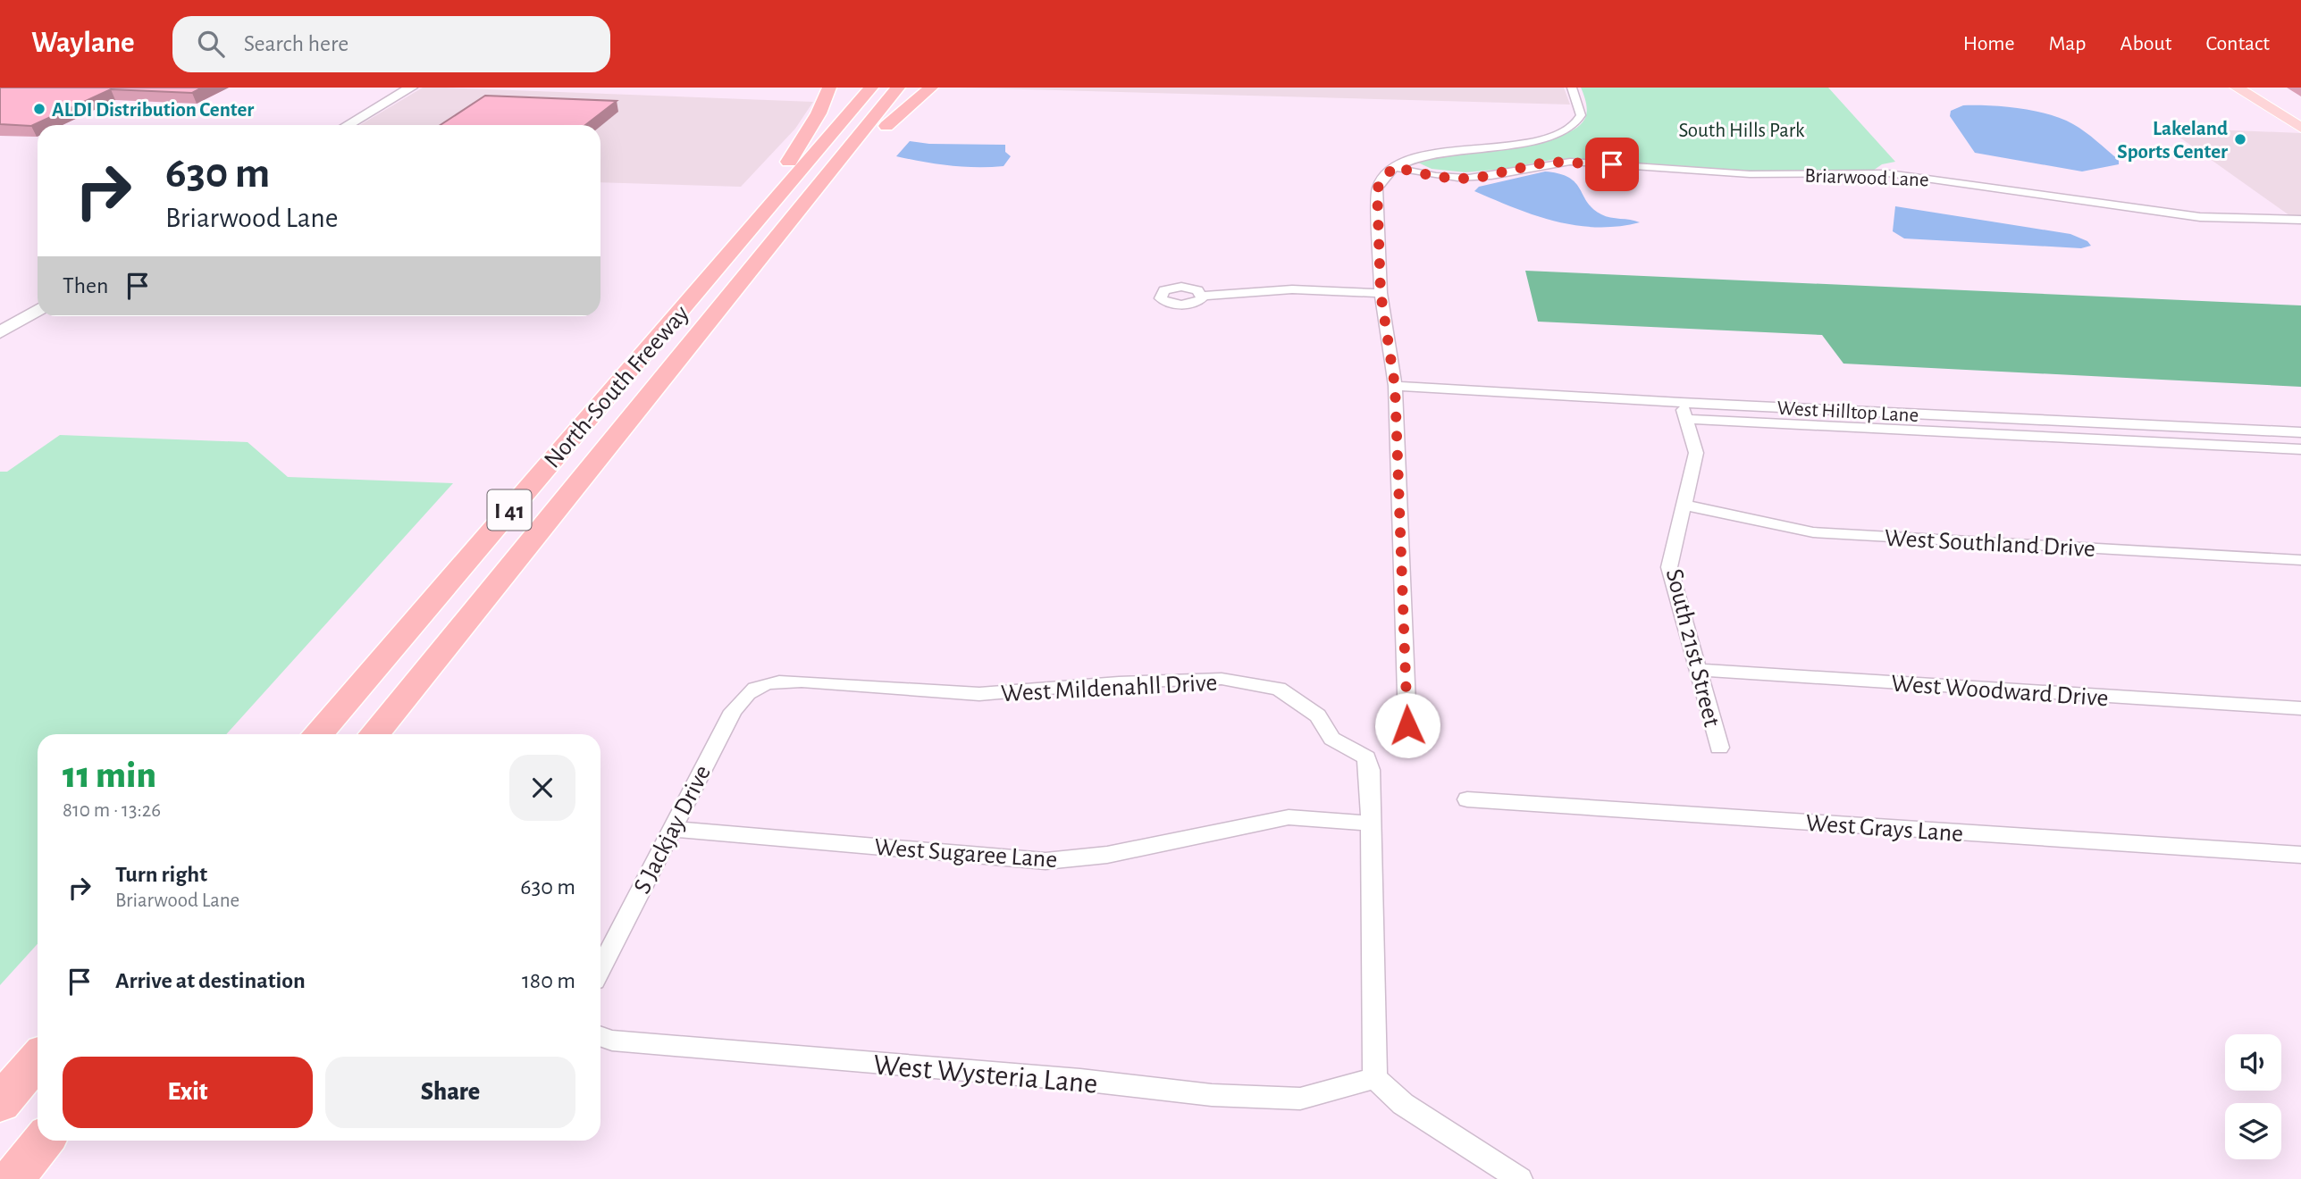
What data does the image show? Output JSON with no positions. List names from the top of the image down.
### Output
{
  "streets": {
    "highway": ["North-South Freeway", "I 41"],
    "street": [
      "Briarwood Lane",
      "West Hilltop Lane",
      "West Southland Drive",
      "South 21st Street",
      "West Mildenahll Drive",
      "West Woodward Drive",
      "West Grays Lane",
      "S Jackjay Drive",
      "West Sugaree Lane",
      "West Wysteria Lane"
    ]
  },
  "crossings": [
    ["West Hilltop Lane", "South 21st Street"],
    ["West Southland Drive", "South 21st Street"],
    ["South 21st Street", "West Woodward Drive"],
    ["West Mildenahll Drive", "S Jackjay Drive"],
    ["West Mildenahll Drive", "West Sugaree Lane"],
    ["S Jackjay Drive", "West Sugaree Lane"]
  ],
  "parks": ["South Hills Park"],
  "places": ["ALDI Distribution Center", "Lakeland Sports Center"],
  "page": {
    "header": "Waylane",
    "search": "Search here",
    "nav": [
      "Home",
      "Map",
      "About",
      "Contact"
    ],
    "turn": ["630 m", "Briarwood Lane"],
    "then": "Then",
    "heading": ["11 min", "810 m · 13:26"],
    "list": [
      {
        "name": "Turn right",
        "note": "Briarwood Lane",
        "value": "630 m"
      },
      {
        "name": "Arrive at destination",
        "value": "180 m"
      }
    ],
    "buttons": ["Exit", "Share"]
  }
}
